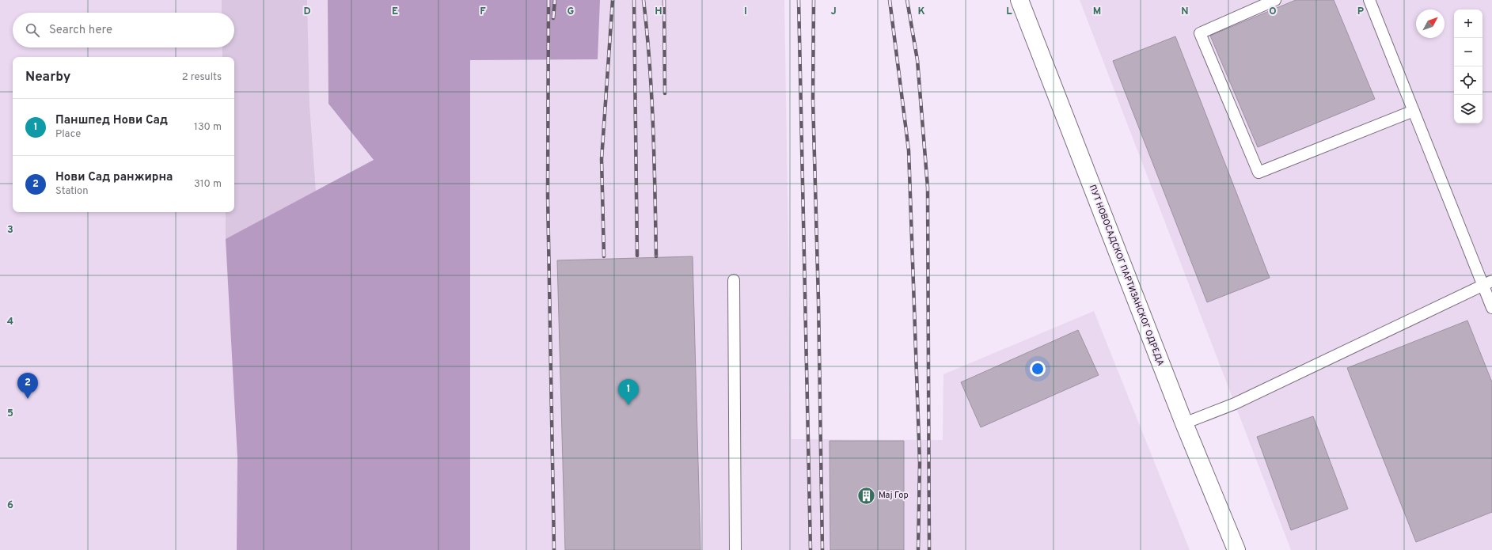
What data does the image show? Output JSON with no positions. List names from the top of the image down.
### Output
{
  "streets": {
    "street": ["ПУТ НОВОСАДСКОГ ПАРТИЗАНСКОГ ОДРЕДА"]
  },
  "places": {
    "building": ["Мај Гор"]
  },
  "north": "top right",
  "page": {
    "map_buttons": ["+", "−"],
    "search": "Search here",
    "heading": ["Nearby", "2 results"],
    "list": [
      {
        "mark": "1",
        "name": "Паншпед Нови Сад",
        "note": "Place",
        "value": "130 m"
      },
      {
        "mark": "2",
        "name": "Нови Сад ранжирна",
        "note": "Station",
        "value": "310 m"
      }
    ],
    "pins": ["2", "1"]
  },
  "grid": {
    "columns": [
      "D",
      "E",
      "F",
      "G",
      "H",
      "I",
      "J",
      "K",
      "L",
      "M",
      "N",
      "O",
      "P"
    ],
    "rows": [
      "3",
      "4",
      "5",
      "6"
    ]
  }
}
